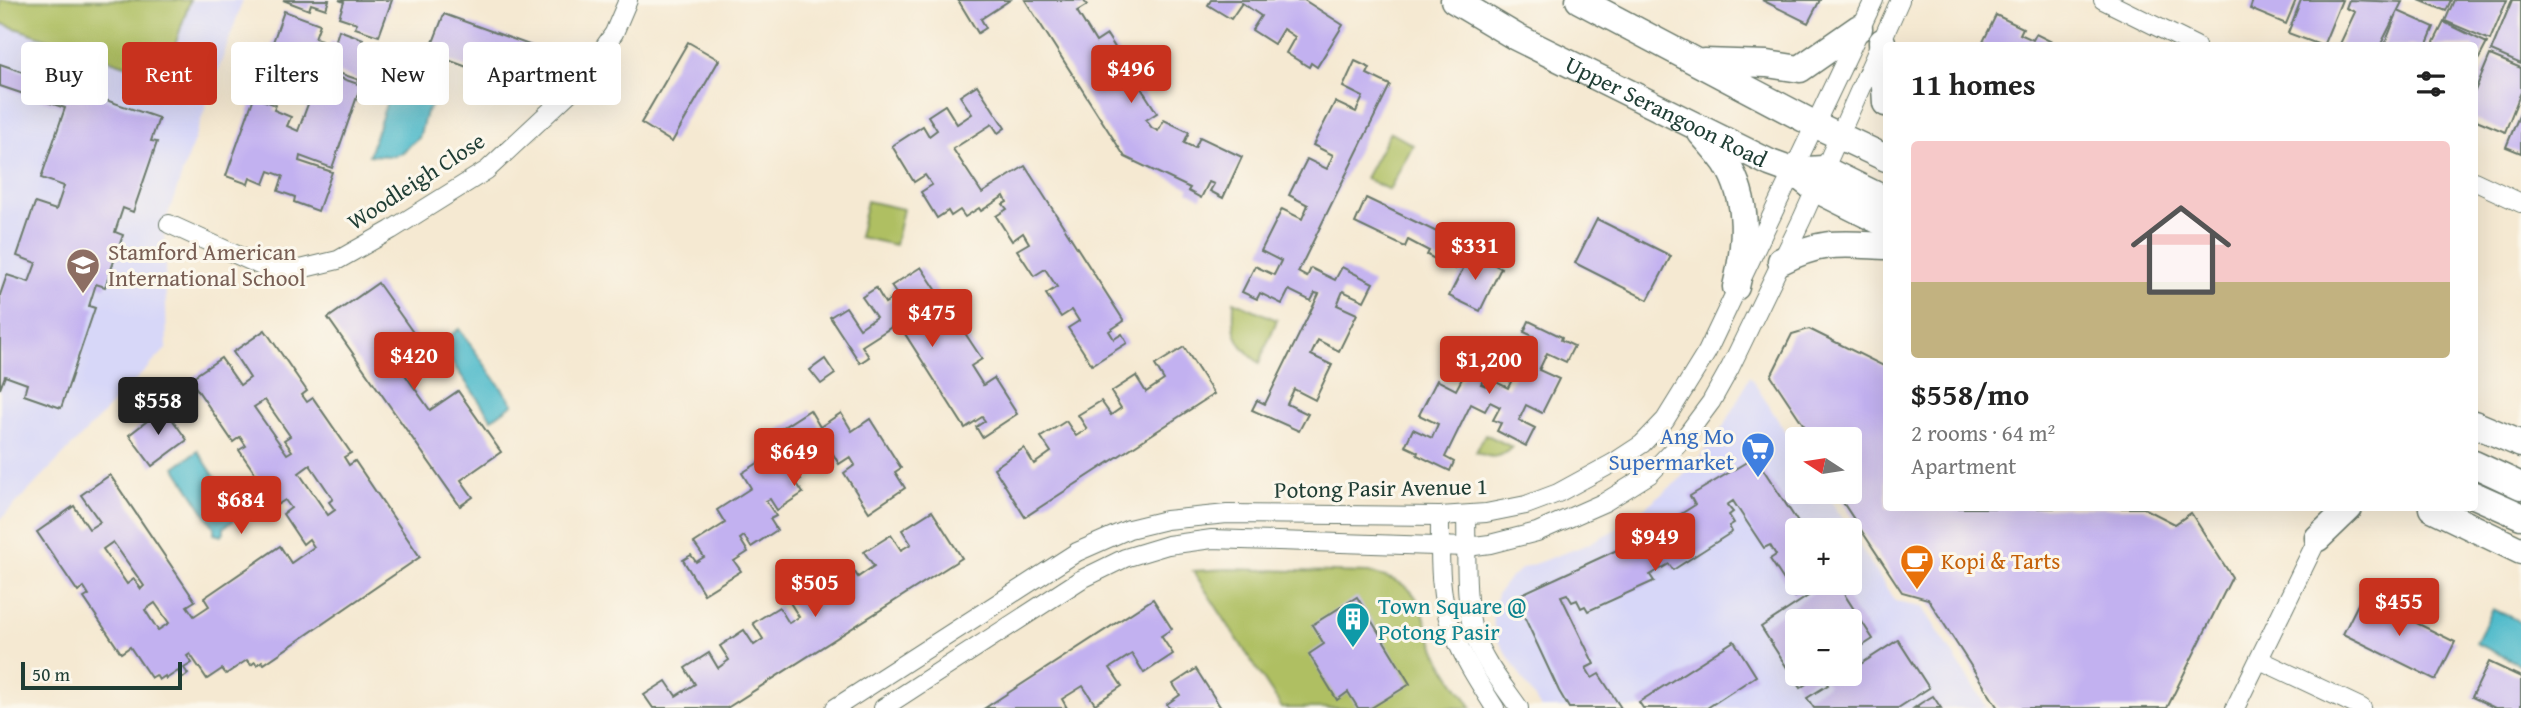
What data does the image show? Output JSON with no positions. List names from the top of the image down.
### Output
{
  "streets": {
    "main road": ["Upper Serangoon Road"],
    "street": ["Woodleigh Close", "Potong Pasir Avenue 1"]
  },
  "crossings": [
    ["Upper Serangoon Road", "Potong Pasir Avenue 1"]
  ],
  "places": {
    "school or university": ["Stamford American International School"],
    "supermarket": ["Ang Mo Supermarket"],
    "cafe": ["Kopi & Tarts"],
    "building": ["Town Square @ Potong Pasir"]
  },
  "scale_bar": "50 m",
  "north": "left",
  "page": {
    "chip": [
      "Buy",
      "Rent",
      "Filters",
      "New",
      "Apartment"
    ],
    "heading": "11 homes",
    "price": [
      "$496",
      "$331",
      "$475",
      "$420",
      "$1,200",
      "$558",
      "$649",
      "$684",
      "$949",
      "$505",
      "$455"
    ],
    "list": [
      {
        "name": "$558/mo",
        "note": "2 rooms · 64 m² · Apartment"
      }
    ],
    "map_buttons": ["+", "−"],
    "scale": "50 m"
  }
}
